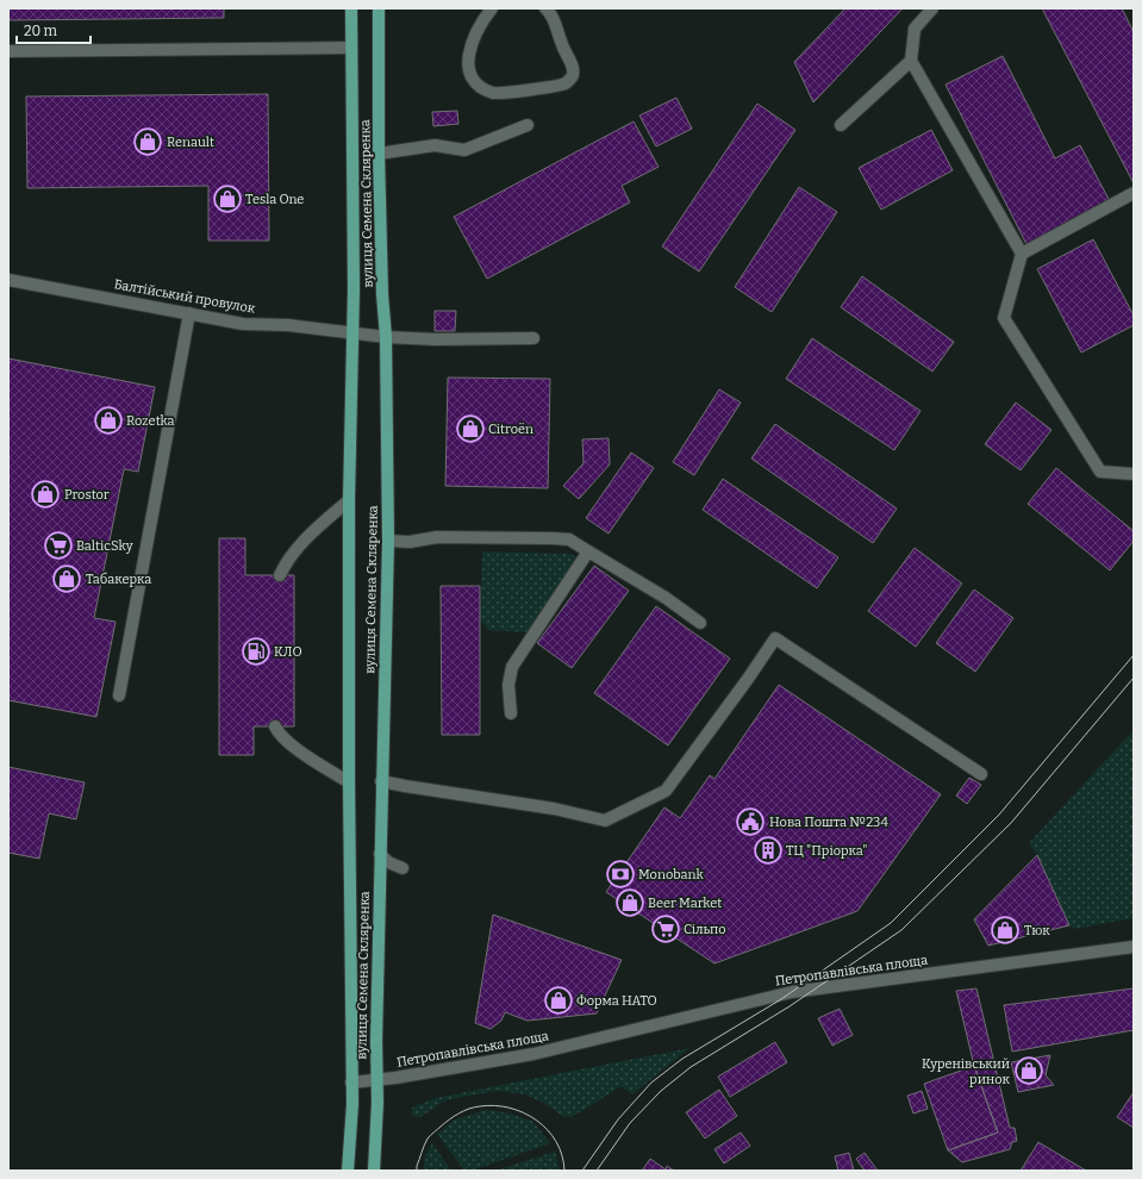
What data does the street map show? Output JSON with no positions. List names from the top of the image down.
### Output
{
  "streets": {
    "main road": ["вулиця Семена Скляренка"],
    "street": ["Балтійський провулок", "Петропавлівська площа"]
  },
  "crossings": [
    ["вулиця Семена Скляренка", "Балтійський провулок"],
    ["вулиця Семена Скляренка", "Петропавлівська площа"]
  ],
  "places": {
    "shop": [
      "Renault",
      "Tesla One",
      "Rozetka",
      "Citroën",
      "Prostor",
      "Табакерка",
      "Beer Market",
      "Тюк",
      "Форма НАТО",
      "Куренівський ринок"
    ],
    "supermarket": ["BalticSky", "Сільпо"],
    "fuel station": ["КЛО"],
    "public building": ["Нова Пошта №234"],
    "building": ["ТЦ \"Пріорка\""],
    "bank": ["Monobank"]
  },
  "scale_bar": "20 m"
}
